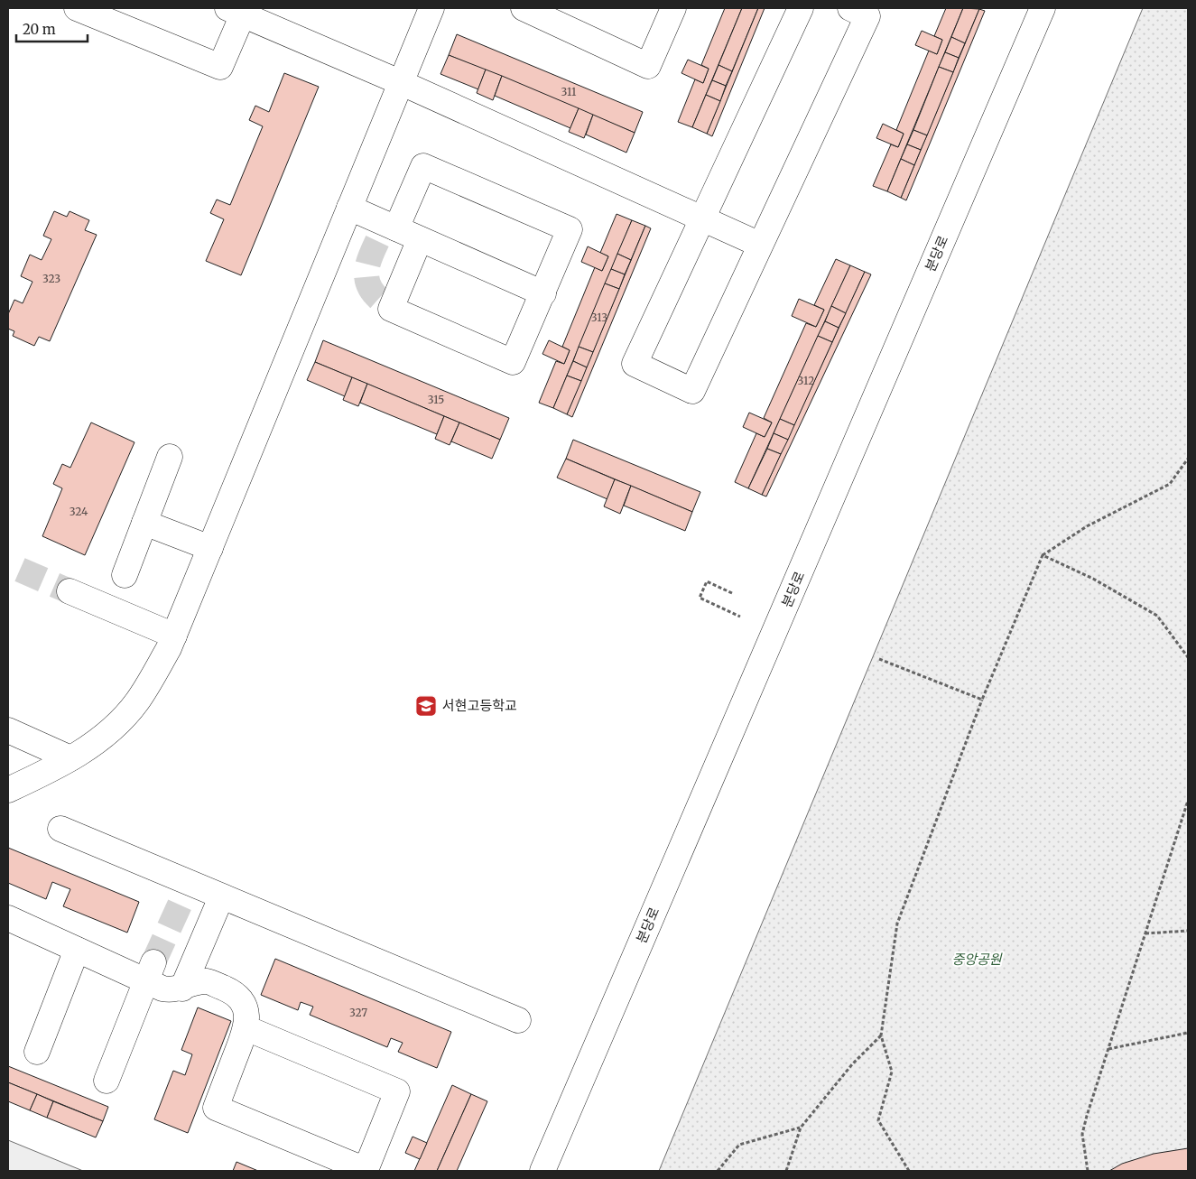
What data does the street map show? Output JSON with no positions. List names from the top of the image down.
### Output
{
  "streets": {
    "main road": ["분당로"]
  },
  "parks": ["중앙공원"],
  "places": {
    "school or university": ["서현고등학교"]
  },
  "house_numbers": [
    "311",
    "323",
    "313",
    "312",
    "315",
    "324",
    "327"
  ],
  "scale_bar": "20 m"
}
